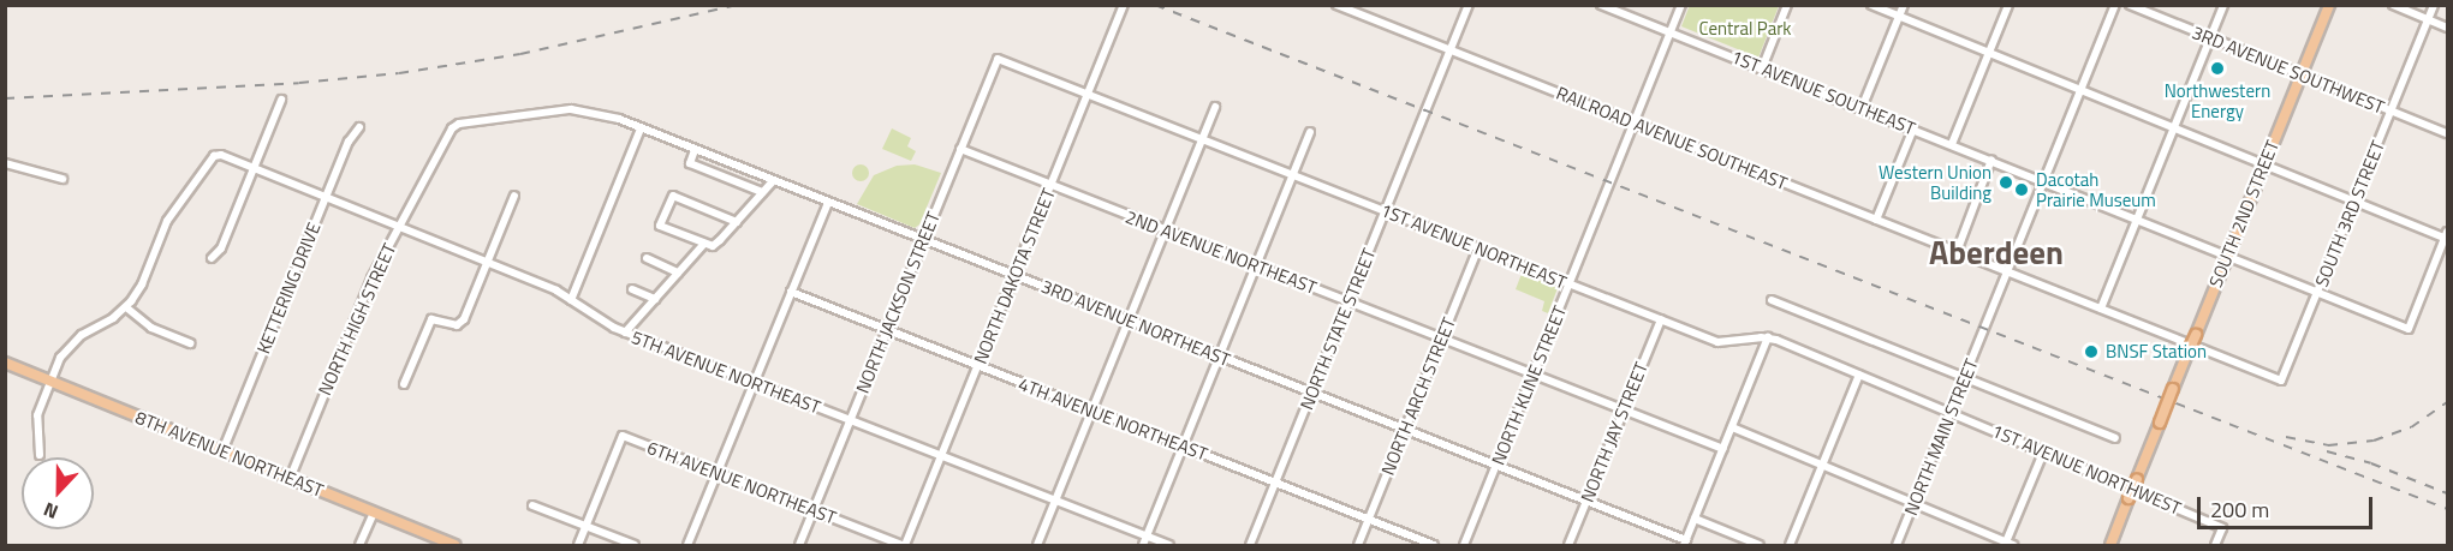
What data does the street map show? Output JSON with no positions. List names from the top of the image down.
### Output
{
  "streets": {
    "main road": ["SOUTH 2ND STREET", "8TH AVENUE NORTHEAST"],
    "street": [
      "3RD AVENUE SOUTHWEST",
      "1ST AVENUE SOUTHEAST",
      "RAILROAD AVENUE SOUTHEAST",
      "SOUTH 3RD STREET",
      "1ST AVENUE NORTHEAST",
      "2ND AVENUE NORTHEAST",
      "NORTH DAKOTA STREET",
      "KETTERING DRIVE",
      "NORTH JACKSON STREET",
      "NORTH HIGH STREET",
      "3RD AVENUE NORTHEAST",
      "NORTH STATE STREET",
      "5TH AVENUE NORTHEAST",
      "NORTH KLINE STREET",
      "NORTH ARCH STREET",
      "4TH AVENUE NORTHEAST",
      "NORTH JAY STREET",
      "NORTH MAIN STREET",
      "1ST AVENUE NORTHWEST",
      "6TH AVENUE NORTHEAST"
    ]
  },
  "crossings": [
    ["3RD AVENUE SOUTHWEST", "SOUTH 2ND STREET"],
    ["3RD AVENUE SOUTHWEST", "SOUTH 3RD STREET"],
    ["1ST AVENUE SOUTHEAST", "SOUTH 2ND STREET"],
    ["1ST AVENUE SOUTHEAST", "SOUTH 3RD STREET"],
    ["1ST AVENUE SOUTHEAST", "NORTH KLINE STREET"],
    ["1ST AVENUE SOUTHEAST", "NORTH MAIN STREET"],
    ["RAILROAD AVENUE SOUTHEAST", "SOUTH 3RD STREET"],
    ["RAILROAD AVENUE SOUTHEAST", "NORTH STATE STREET"],
    ["RAILROAD AVENUE SOUTHEAST", "NORTH KLINE STREET"],
    ["RAILROAD AVENUE SOUTHEAST", "NORTH MAIN STREET"],
    ["1ST AVENUE NORTHEAST", "NORTH DAKOTA STREET"],
    ["1ST AVENUE NORTHEAST", "NORTH JACKSON STREET"],
    ["1ST AVENUE NORTHEAST", "NORTH STATE STREET"],
    ["1ST AVENUE NORTHEAST", "NORTH KLINE STREET"],
    ["1ST AVENUE NORTHEAST", "NORTH ARCH STREET"],
    ["1ST AVENUE NORTHEAST", "NORTH JAY STREET"],
    ["1ST AVENUE NORTHEAST", "NORTH MAIN STREET"],
    ["1ST AVENUE NORTHEAST", "1ST AVENUE NORTHWEST"],
    ["2ND AVENUE NORTHEAST", "NORTH DAKOTA STREET"],
    ["2ND AVENUE NORTHEAST", "NORTH JACKSON STREET"],
    ["2ND AVENUE NORTHEAST", "NORTH STATE STREET"],
    ["2ND AVENUE NORTHEAST", "NORTH KLINE STREET"],
    ["2ND AVENUE NORTHEAST", "NORTH ARCH STREET"],
    ["2ND AVENUE NORTHEAST", "NORTH JAY STREET"],
    ["NORTH DAKOTA STREET", "3RD AVENUE NORTHEAST"],
    ["NORTH DAKOTA STREET", "5TH AVENUE NORTHEAST"],
    ["NORTH DAKOTA STREET", "4TH AVENUE NORTHEAST"],
    ["NORTH DAKOTA STREET", "6TH AVENUE NORTHEAST"],
    ["KETTERING DRIVE", "5TH AVENUE NORTHEAST"],
    ["KETTERING DRIVE", "8TH AVENUE NORTHEAST"],
    ["NORTH JACKSON STREET", "3RD AVENUE NORTHEAST"],
    ["NORTH JACKSON STREET", "5TH AVENUE NORTHEAST"],
    ["NORTH JACKSON STREET", "4TH AVENUE NORTHEAST"],
    ["NORTH JACKSON STREET", "6TH AVENUE NORTHEAST"],
    ["NORTH HIGH STREET", "3RD AVENUE NORTHEAST"],
    ["NORTH HIGH STREET", "5TH AVENUE NORTHEAST"],
    ["NORTH HIGH STREET", "8TH AVENUE NORTHEAST"],
    ["3RD AVENUE NORTHEAST", "NORTH STATE STREET"],
    ["3RD AVENUE NORTHEAST", "NORTH KLINE STREET"],
    ["3RD AVENUE NORTHEAST", "NORTH ARCH STREET"],
    ["3RD AVENUE NORTHEAST", "NORTH JAY STREET"],
    ["NORTH STATE STREET", "4TH AVENUE NORTHEAST"],
    ["NORTH ARCH STREET", "4TH AVENUE NORTHEAST"],
    ["NORTH MAIN STREET", "1ST AVENUE NORTHWEST"]
  ],
  "districts": ["Aberdeen"],
  "parks": ["Central Park"],
  "places": [
    "Northwestern Energy",
    "Western Union Building",
    "Dacotah Prairie Museum",
    "BNSF Station"
  ],
  "scale_bar": "200 m",
  "north": "bottom"
}
